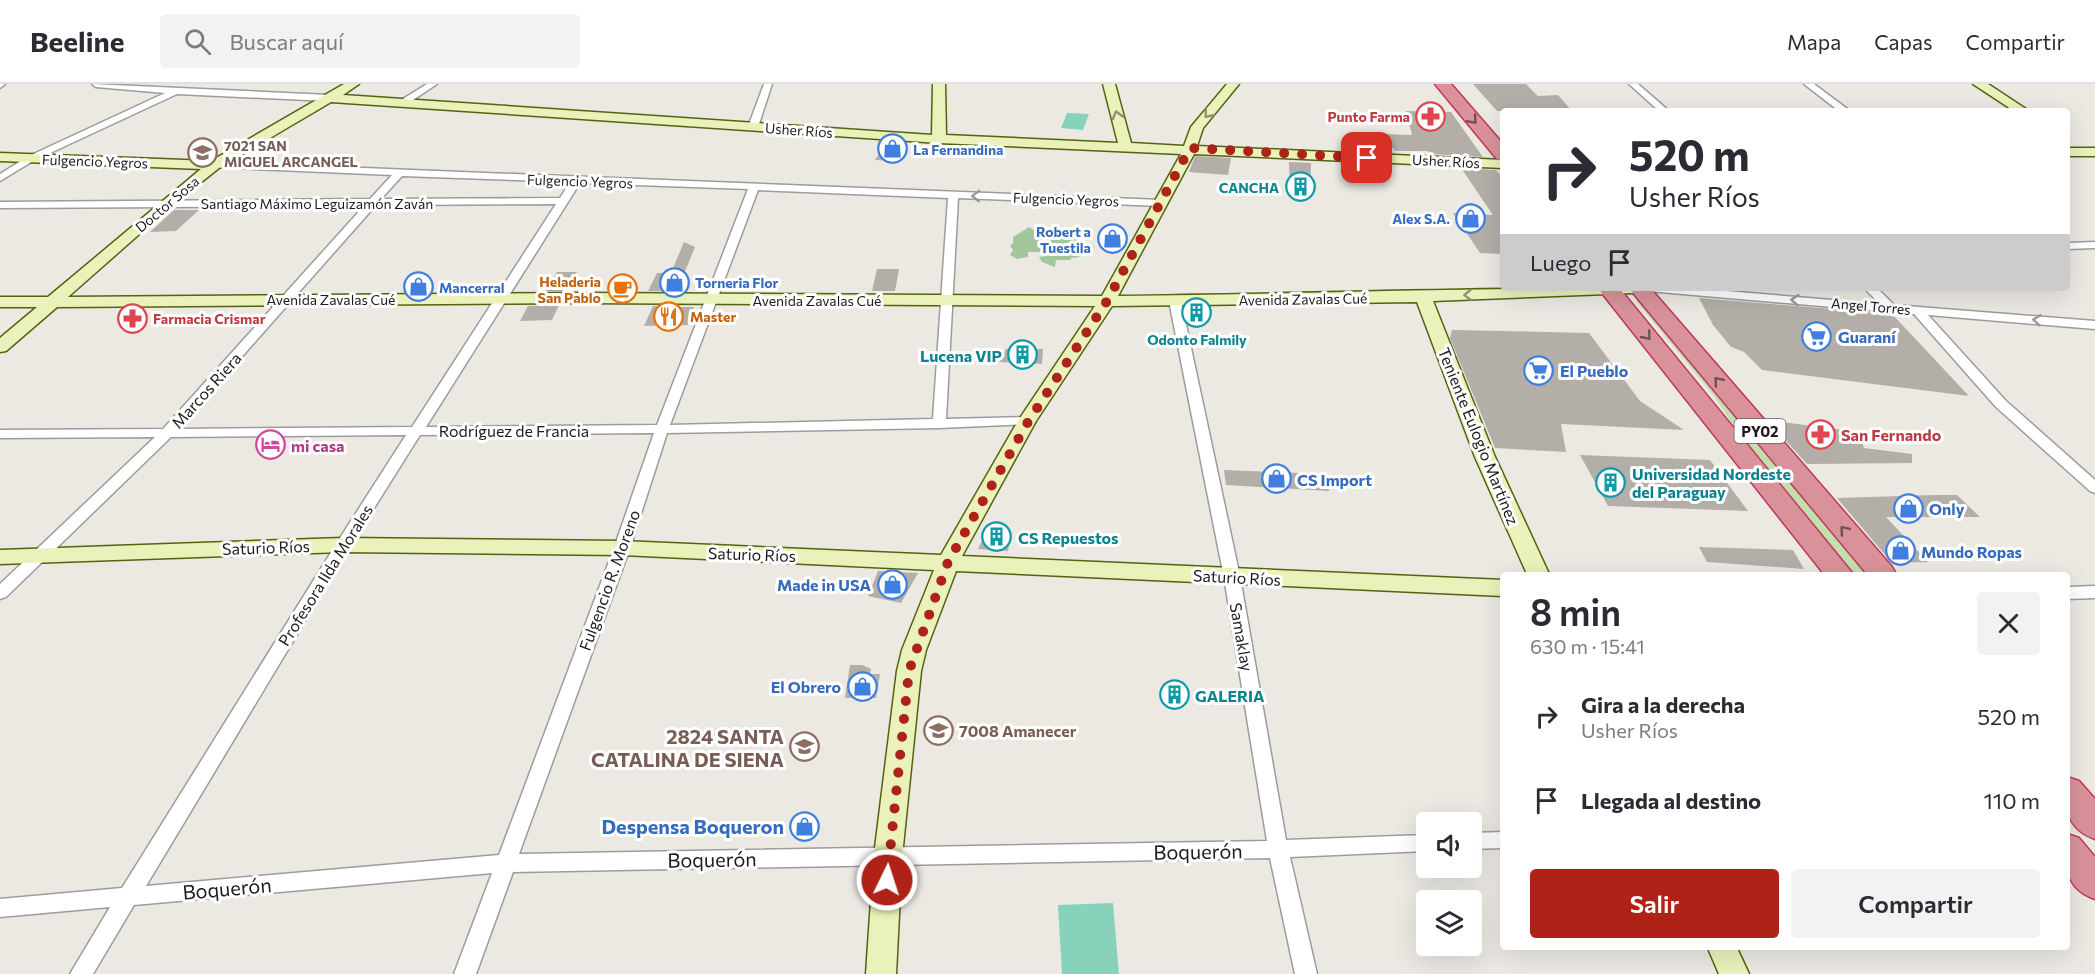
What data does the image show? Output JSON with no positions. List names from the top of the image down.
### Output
{
  "streets": {
    "highway": ["PY02"],
    "street": [
      "Usher Ríos",
      "Fulgencio Yegros",
      "Santiago Máximo Leguizamón Zaván",
      "Doctor Sosa",
      "Avenida Zavalas Cué",
      "Angel Torres",
      "Marcos Riera",
      "Rodríguez de Francia",
      "Teniente Eulogio Martínez",
      "Saturio Ríos",
      "Profesora Ilda Morales",
      "Fulgencio R. Moreno",
      "Samaklay",
      "Boquerón"
    ]
  },
  "crossings": [
    ["Usher Ríos", "Doctor Sosa"],
    ["Fulgencio Yegros", "Doctor Sosa"],
    ["Fulgencio Yegros", "Marcos Riera"],
    ["Fulgencio Yegros", "Profesora Ilda Morales"],
    ["Fulgencio Yegros", "Fulgencio R. Moreno"],
    ["Santiago Máximo Leguizamón Zaván", "Doctor Sosa"],
    ["Santiago Máximo Leguizamón Zaván", "Marcos Riera"],
    ["Santiago Máximo Leguizamón Zaván", "Profesora Ilda Morales"],
    ["Doctor Sosa", "Avenida Zavalas Cué"],
    ["Avenida Zavalas Cué", "Marcos Riera"],
    ["Avenida Zavalas Cué", "Teniente Eulogio Martínez"],
    ["Avenida Zavalas Cué", "Profesora Ilda Morales"],
    ["Avenida Zavalas Cué", "Fulgencio R. Moreno"],
    ["Avenida Zavalas Cué", "Samaklay"],
    ["Marcos Riera", "Rodríguez de Francia"],
    ["Marcos Riera", "Saturio Ríos"],
    ["Rodríguez de Francia", "Profesora Ilda Morales"],
    ["Rodríguez de Francia", "Fulgencio R. Moreno"],
    ["Saturio Ríos", "Profesora Ilda Morales"],
    ["Saturio Ríos", "Fulgencio R. Moreno"],
    ["Saturio Ríos", "Samaklay"],
    ["Profesora Ilda Morales", "Boquerón"],
    ["Fulgencio R. Moreno", "Boquerón"],
    ["Samaklay", "Boquerón"]
  ],
  "one_way": ["Angel Torres"],
  "places": {
    "pharmacy": ["Punto Farma", "Farmacia Crismar", "San Fernando"],
    "shop": [
      "La Fernandina",
      "Alex S.A.",
      "Robert a Tuestila",
      "Torneria Flor",
      "Mancerral",
      "CS Import",
      "Only",
      "Mundo Ropas",
      "Made in USA",
      "El Obrero",
      "Despensa Boqueron"
    ],
    "school or university": ["7021 SAN MIGUEL ARCANGEL", "7008 Amanecer", "2824 SANTA CATALINA DE SIENA"],
    "building": [
      "CANCHA",
      "Odonto Falmily",
      "Lucena VIP",
      "Universidad Nordeste del Paraguay",
      "CS Repuestos",
      "GALERIA"
    ],
    "cafe": ["Heladeria San Pablo"],
    "restaurant": ["Master"],
    "supermarket": ["Guaraní", "El Pueblo"],
    "hotel": ["mi casa"]
  },
  "page": {
    "header": "Beeline",
    "search": "Buscar aquí",
    "nav": ["Mapa", "Capas", "Compartir"],
    "turn": ["520 m", "Usher Ríos"],
    "then": "Luego",
    "heading": ["8 min", "630 m · 15:41"],
    "list": [
      {
        "name": "Gira a la derecha",
        "note": "Usher Ríos",
        "value": "520 m"
      },
      {
        "name": "Llegada al destino",
        "value": "110 m"
      }
    ],
    "buttons": ["Salir", "Compartir"]
  }
}
